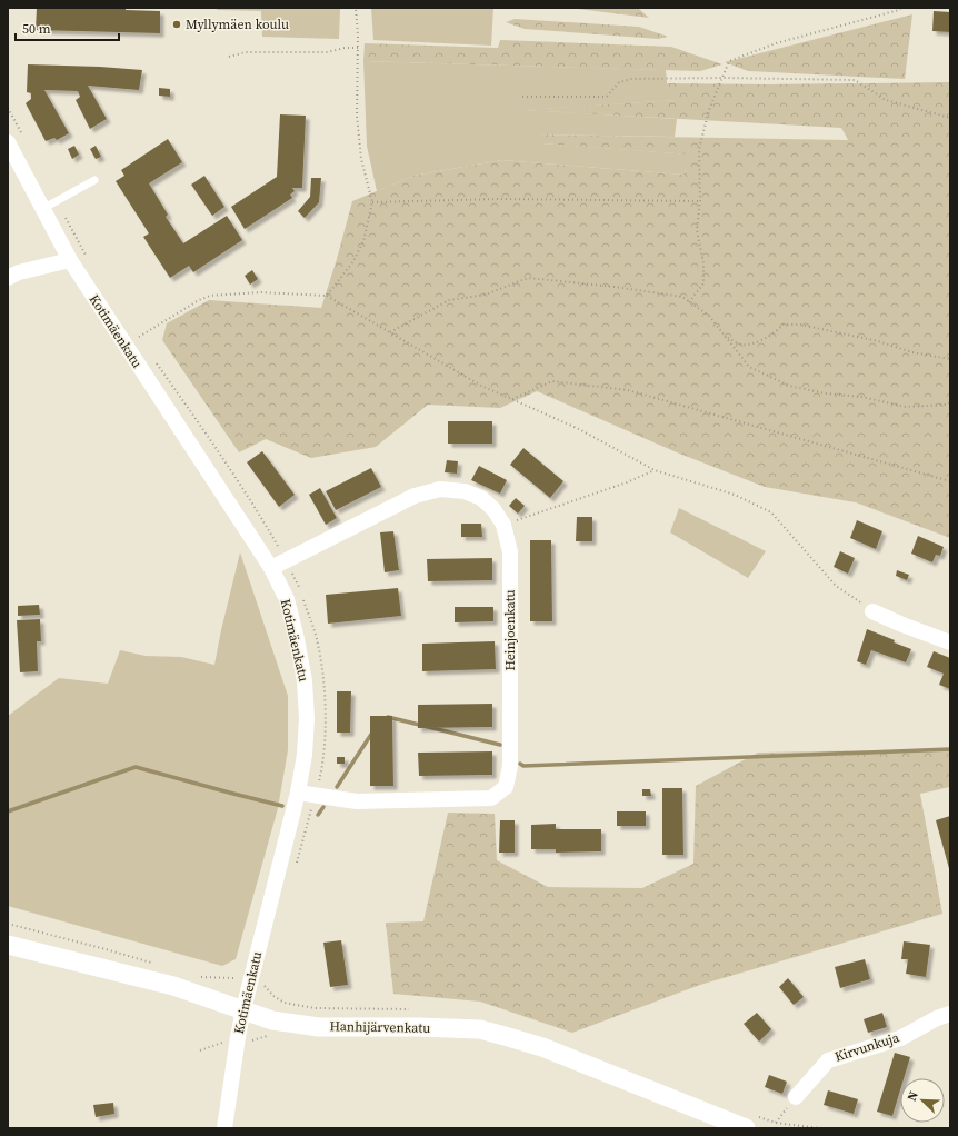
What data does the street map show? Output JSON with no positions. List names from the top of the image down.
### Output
{
  "streets": {
    "street": [
      "Kotimäenkatu",
      "Heinjoenkatu",
      "Hanhijärvenkatu",
      "Kirvunkuja"
    ]
  },
  "crossings": [
    ["Kotimäenkatu", "Heinjoenkatu"],
    ["Kotimäenkatu", "Hanhijärvenkatu"]
  ],
  "places": ["Myllymäen koulu"],
  "scale_bar": "50 m",
  "north": "top left"
}
